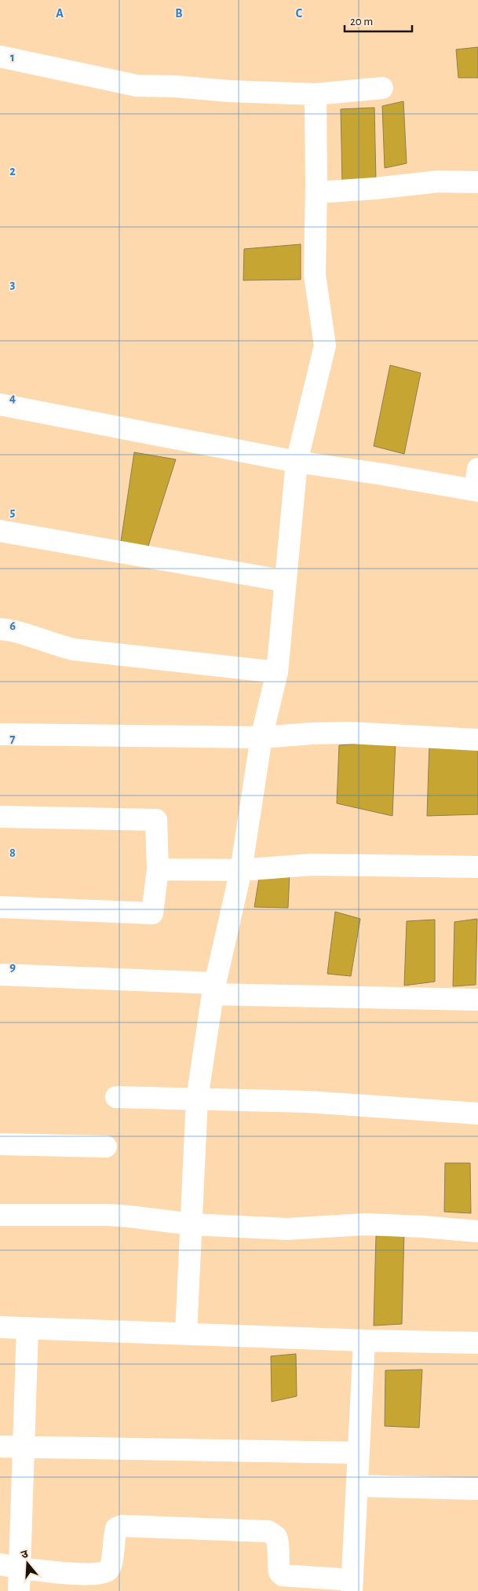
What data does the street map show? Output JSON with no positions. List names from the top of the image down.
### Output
{
  "scale_bar": "20 m",
  "north": "top",
  "grid": {
    "columns": ["A", "B", "C"],
    "rows": [
      "1",
      "2",
      "3",
      "4",
      "5",
      "6",
      "7",
      "8",
      "9"
    ]
  }
}
